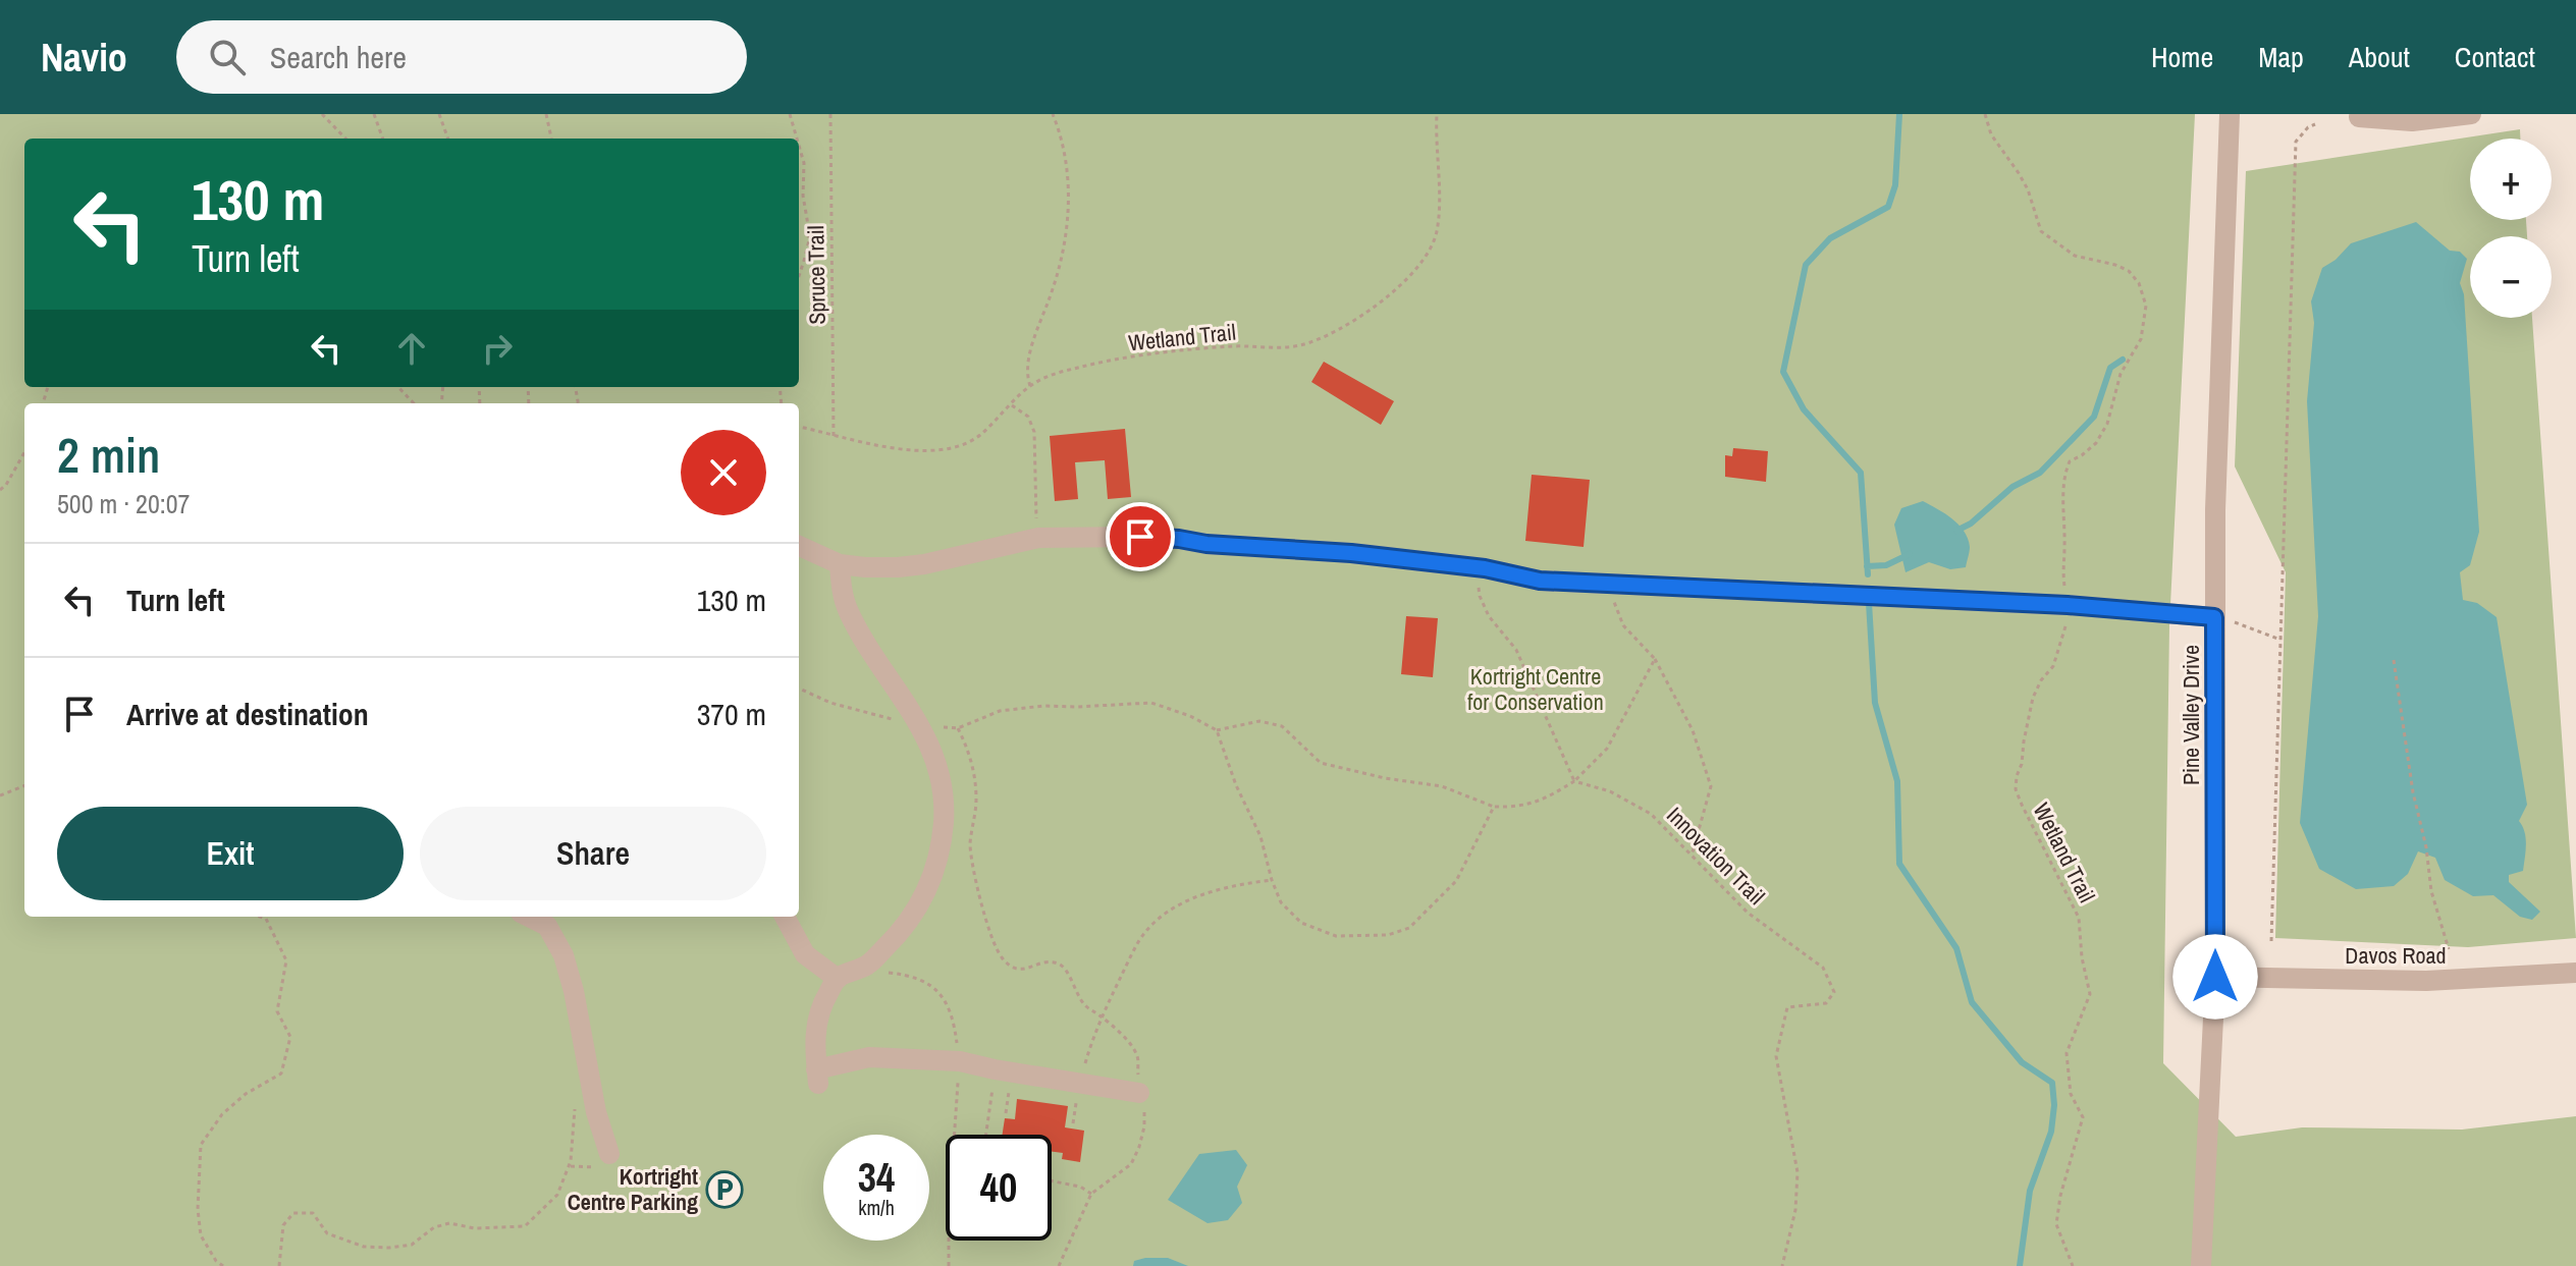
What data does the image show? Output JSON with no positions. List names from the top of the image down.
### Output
{
  "streets": {
    "street": ["Pine Valley Drive", "Davos Road"],
    "path": ["Spruce Trail", "Wetland Trail", "Innovation Trail"]
  },
  "crossings": [
    ["Spruce Trail", "Wetland Trail"],
    ["Pine Valley Drive", "Davos Road"]
  ],
  "parks": ["Kortright Centre for Conservation"],
  "places": {
    "parking": ["Kortright Centre Parking"]
  },
  "page": {
    "header": "Navio",
    "search": "Search here",
    "nav": [
      "Home",
      "Map",
      "About",
      "Contact"
    ],
    "map_buttons": ["+", "−"],
    "turn": ["130 m", "Turn left"],
    "heading": ["2 min", "500 m · 20:07"],
    "list": [
      {
        "name": "Turn left",
        "value": "130 m"
      },
      {
        "name": "Arrive at destination",
        "value": "370 m"
      }
    ],
    "buttons": ["Exit", "Share"],
    "speed": "34 km/h",
    "limit": "40"
  }
}
